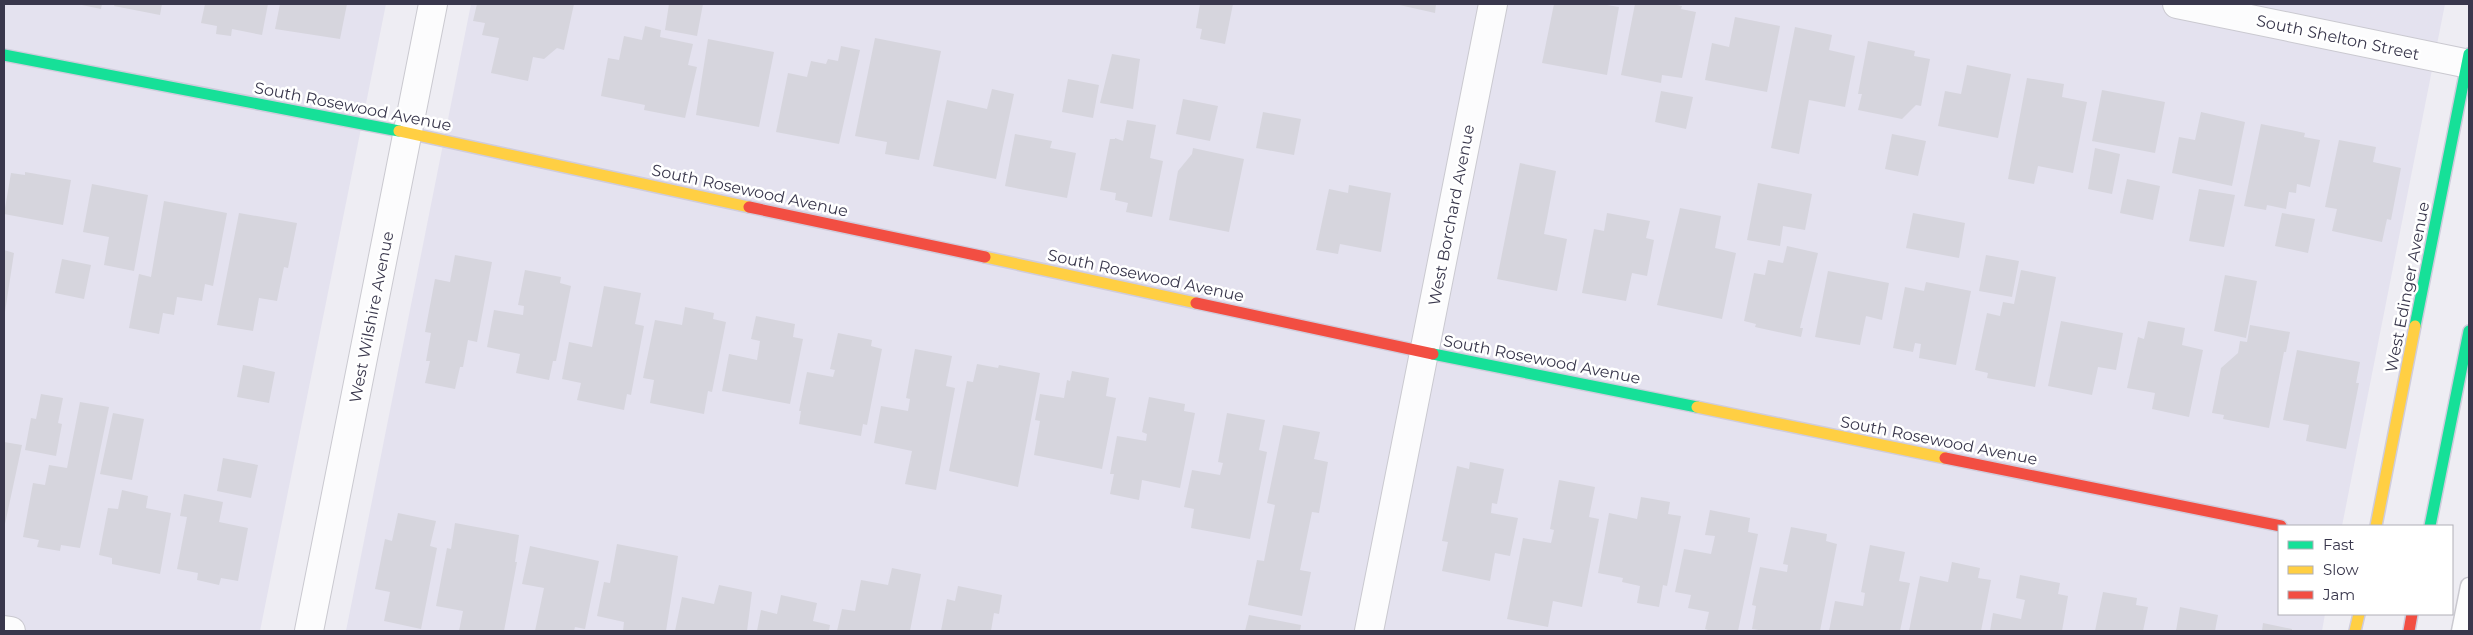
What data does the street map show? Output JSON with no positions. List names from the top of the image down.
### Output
{
  "streets": {
    "street": [
      "South Shelton Street",
      "South Rosewood Avenue",
      "West Borchard Avenue",
      "West Edinger Avenue",
      "West Wilshire Avenue"
    ]
  },
  "crossings": [
    ["South Shelton Street", "West Edinger Avenue"],
    ["South Rosewood Avenue", "West Borchard Avenue"],
    ["South Rosewood Avenue", "West Wilshire Avenue"]
  ],
  "legend": ["Fast", "Slow", "Jam"]
}
